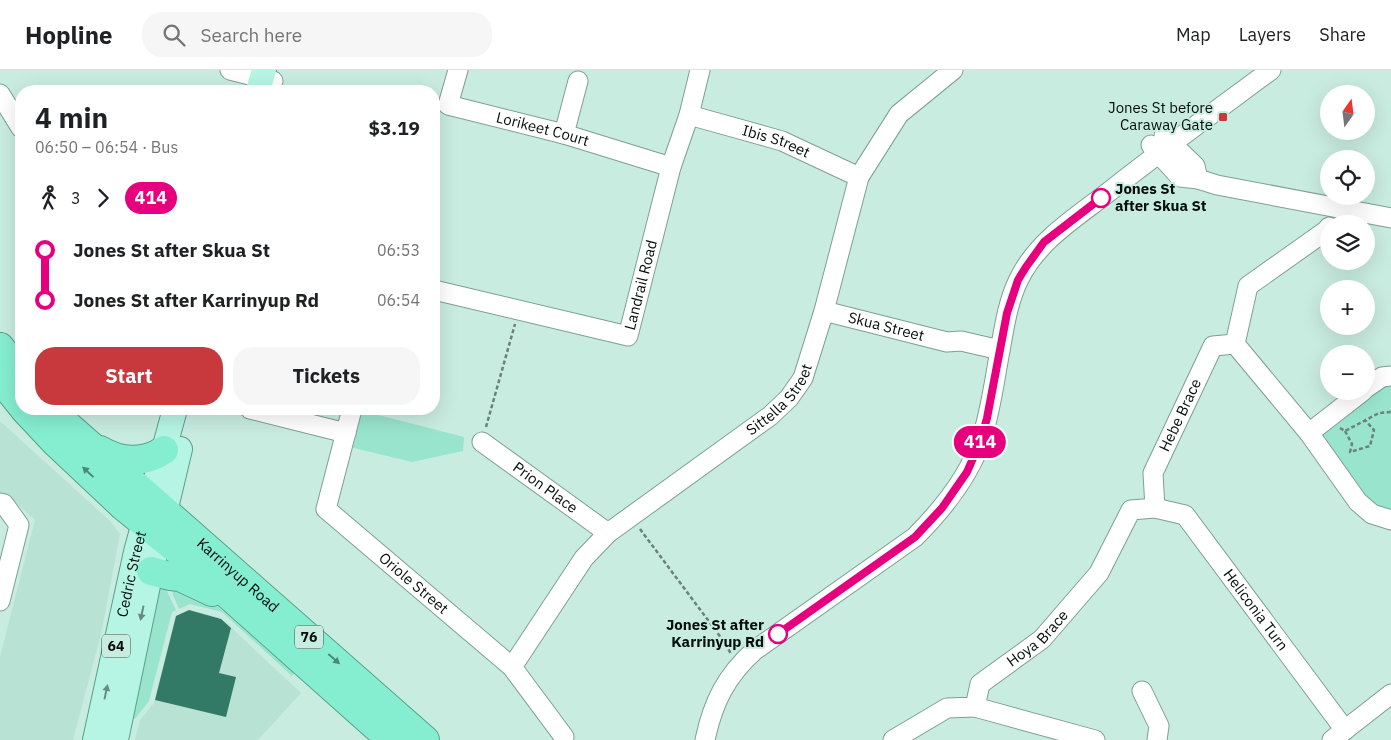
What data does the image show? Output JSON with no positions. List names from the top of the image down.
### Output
{
  "streets": {
    "highway": ["Karrinyup Road", "76"],
    "main road": ["Cedric Street", "64"],
    "street": [
      "Lorikeet Court",
      "Ibis Street",
      "Landrail Road",
      "Skua Street",
      "Sittella Street",
      "Hebe Brace",
      "Prion Place",
      "Oriole Street",
      "Heliconia Turn",
      "Hoya Brace"
    ]
  },
  "crossings": [
    ["Lorikeet Court", "Landrail Road"],
    ["Ibis Street", "Landrail Road"],
    ["Ibis Street", "Sittella Street"],
    ["Skua Street", "Sittella Street"],
    ["Sittella Street", "Prion Place"],
    ["Sittella Street", "Oriole Street"],
    ["Hebe Brace", "Heliconia Turn"],
    ["Hebe Brace", "Hoya Brace"],
    ["Cedric Street", "Karrinyup Road"],
    ["Heliconia Turn", "Hoya Brace"]
  ],
  "places": {
    "transit": ["Jones St before Caraway Gate"],
    "other": ["Jones St after Skua St", "Jones St after Karrinyup Rd"]
  },
  "lines": ["bus line 414"],
  "north": "top",
  "page": {
    "header": "Hopline",
    "search": "Search here",
    "nav": ["Map", "Layers", "Share"],
    "on_map": "414",
    "map_buttons": ["+", "−"],
    "heading": ["4 min", "06:50 – 06:54 · Bus", "$3.19"],
    "legs": ["3", "414"],
    "list": [
      {
        "name": "Jones St after Skua St",
        "value": "06:53"
      },
      {
        "name": "Jones St after Karrinyup Rd",
        "value": "06:54"
      }
    ],
    "buttons": ["Start", "Tickets"]
  }
}
